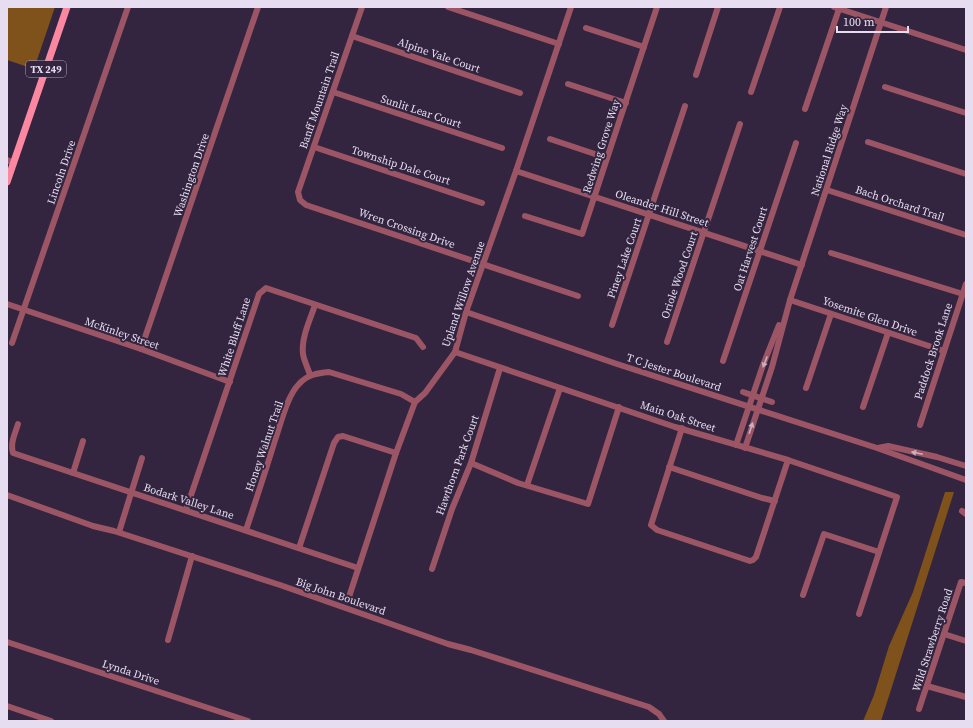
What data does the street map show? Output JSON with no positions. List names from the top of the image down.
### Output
{
  "streets": {
    "main road": ["TX 249"],
    "street": [
      "Alpine Vale Court",
      "Banff Mountain Trail",
      "Sunlit Lear Court",
      "Redwing Grove Way",
      "National Ridge Way",
      "Township Dale Court",
      "Lincoln Drive",
      "Washington Drive",
      "Bach Orchard Trail",
      "Oleander Hill Street",
      "Wren Crossing Drive",
      "Oat Harvest Court",
      "Piney Lake Court",
      "Oriole Wood Court",
      "Upland Willow Avenue",
      "Yosemite Glen Drive",
      "McKinley Street",
      "White Bluff Lane",
      "Paddock Brook Lane",
      "T C Jester Boulevard",
      "Main Oak Street",
      "Honey Walnut Trail",
      "Hawthorn Park Court",
      "Bodark Valley Lane",
      "Big John Boulevard",
      "Wild Strawberry Road",
      "Lynda Drive"
    ]
  },
  "crossings": [
    ["Alpine Vale Court", "Banff Mountain Trail"],
    ["Banff Mountain Trail", "Sunlit Lear Court"],
    ["Banff Mountain Trail", "Township Dale Court"],
    ["Banff Mountain Trail", "Wren Crossing Drive"],
    ["Redwing Grove Way", "Oleander Hill Street"],
    ["National Ridge Way", "Bach Orchard Trail"],
    ["National Ridge Way", "Oleander Hill Street"],
    ["National Ridge Way", "Yosemite Glen Drive"],
    ["National Ridge Way", "T C Jester Boulevard"],
    ["National Ridge Way", "Main Oak Street"],
    ["Lincoln Drive", "McKinley Street"],
    ["Washington Drive", "McKinley Street"],
    ["Oleander Hill Street", "Oat Harvest Court"],
    ["Oleander Hill Street", "Piney Lake Court"],
    ["Oleander Hill Street", "Oriole Wood Court"],
    ["Oleander Hill Street", "Upland Willow Avenue"],
    ["Wren Crossing Drive", "Upland Willow Avenue"],
    ["Upland Willow Avenue", "T C Jester Boulevard"],
    ["Upland Willow Avenue", "Main Oak Street"],
    ["Upland Willow Avenue", "Bodark Valley Lane"],
    ["Yosemite Glen Drive", "Paddock Brook Lane"],
    ["McKinley Street", "White Bluff Lane"],
    ["White Bluff Lane", "Bodark Valley Lane"],
    ["Main Oak Street", "Hawthorn Park Court"],
    ["Honey Walnut Trail", "Bodark Valley Lane"]
  ],
  "scale_bar": "100 m"
}
